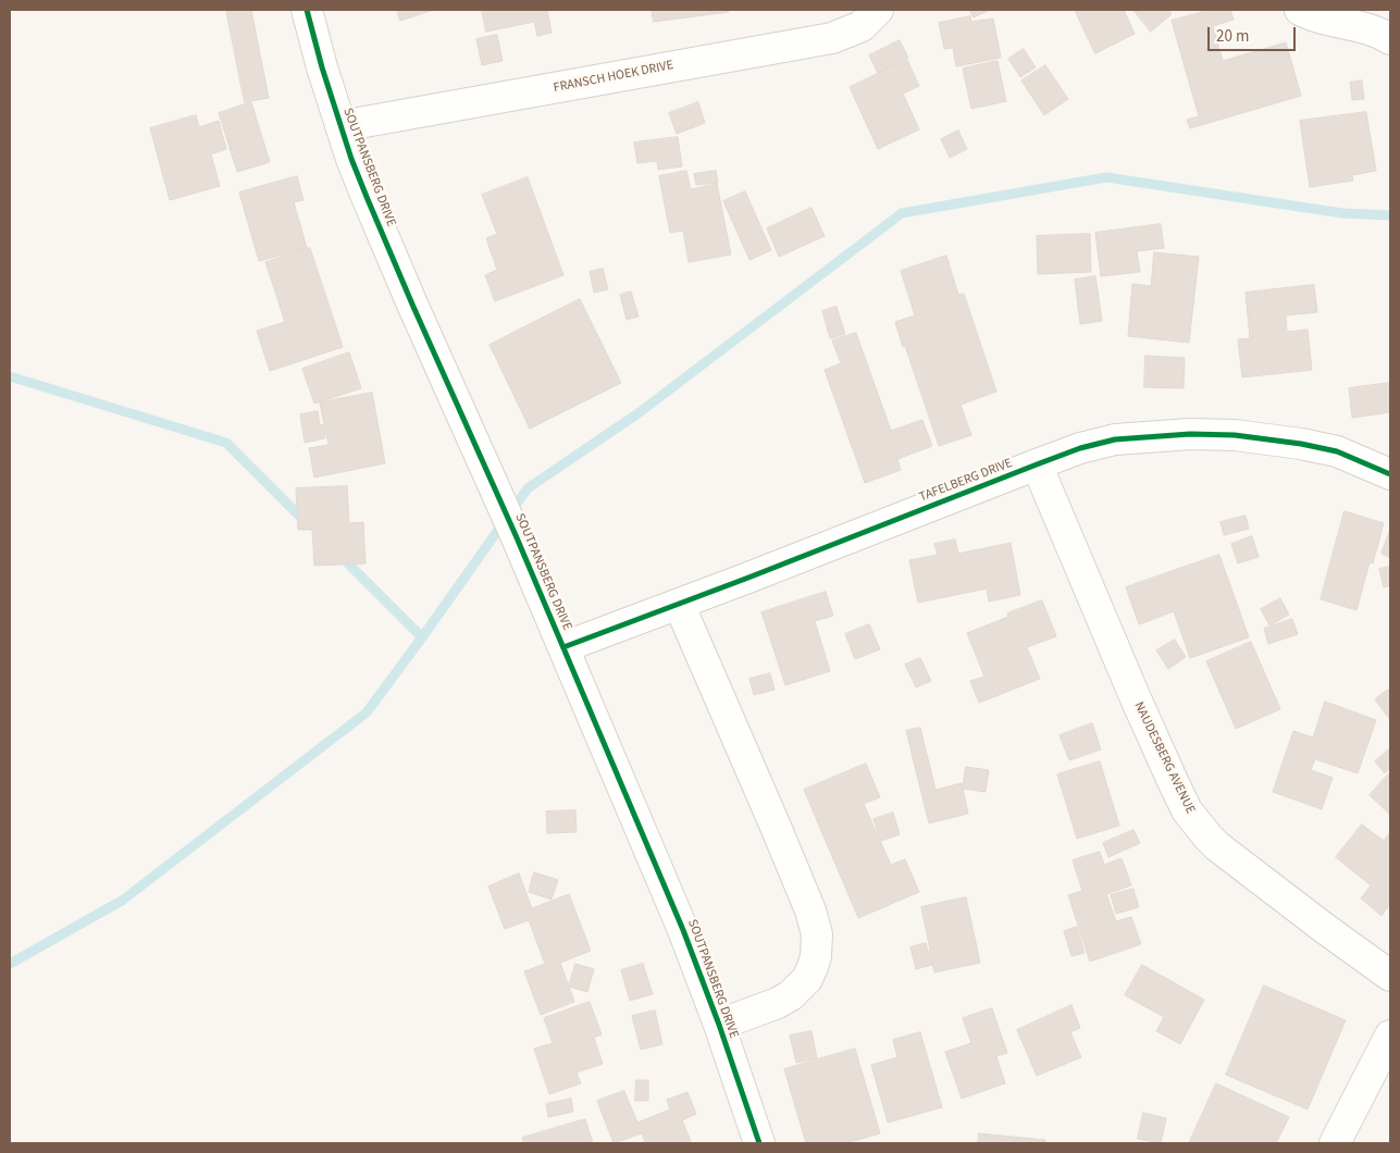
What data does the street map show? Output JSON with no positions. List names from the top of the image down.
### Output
{
  "streets": {
    "street": [
      "FRANSCH HOEK DRIVE",
      "SOUTPANSBERG DRIVE",
      "TAFELBERG DRIVE",
      "NAUDESBERG AVENUE"
    ]
  },
  "crossings": [
    ["FRANSCH HOEK DRIVE", "SOUTPANSBERG DRIVE"],
    ["SOUTPANSBERG DRIVE", "TAFELBERG DRIVE"],
    ["TAFELBERG DRIVE", "NAUDESBERG AVENUE"]
  ],
  "scale_bar": "20 m"
}
